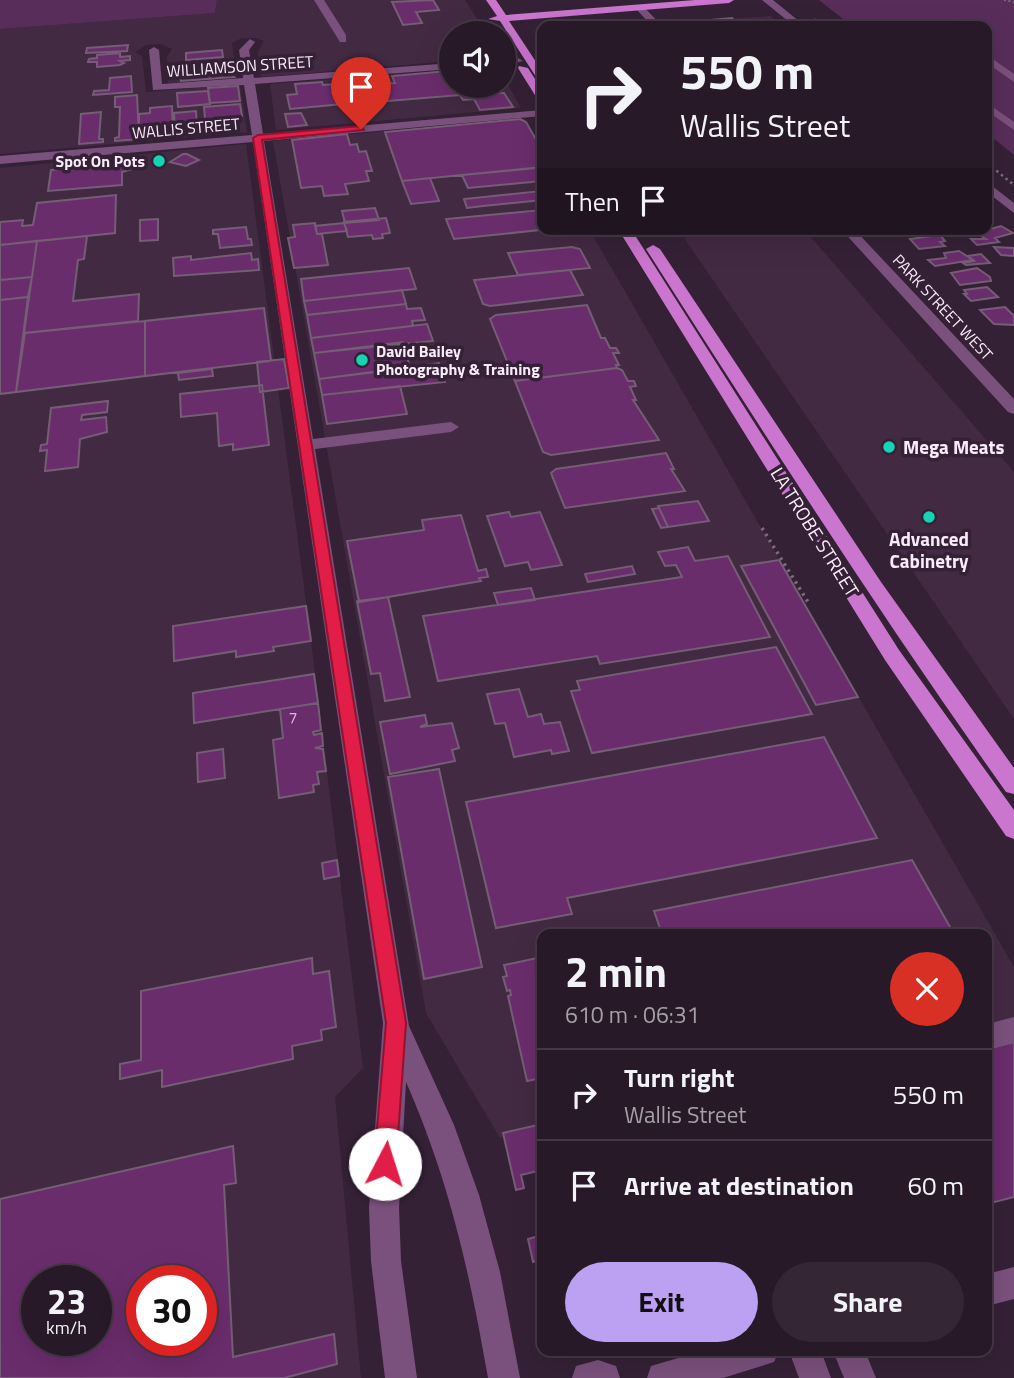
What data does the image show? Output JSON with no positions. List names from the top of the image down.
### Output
{
  "streets": {
    "main road": ["LA TROBE STREET"],
    "street": ["WILLIAMSON STREET", "WALLIS STREET", "PARK STREET WEST"]
  },
  "places": [
    "Spot On Pots",
    "David Bailey Photography & Training",
    "Mega Meats",
    "Advanced Cabinetry"
  ],
  "house_numbers": ["7"],
  "page": {
    "turn": ["550 m", "Wallis Street"],
    "then": "Then",
    "heading": ["2 min", "610 m · 06:31"],
    "list": [
      {
        "name": "Turn right",
        "note": "Wallis Street",
        "value": "550 m"
      },
      {
        "name": "Arrive at destination",
        "value": "60 m"
      }
    ],
    "buttons": ["Exit", "Share"],
    "speed": "23 km/h",
    "limit": "30"
  }
}
